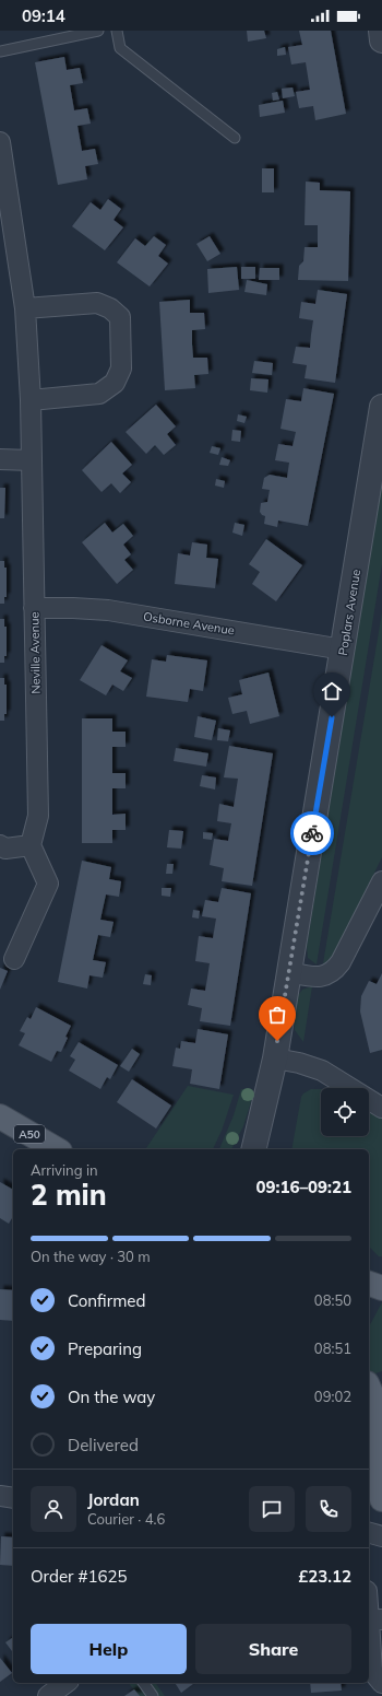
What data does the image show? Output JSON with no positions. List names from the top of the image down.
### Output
{
  "streets": {
    "main road": ["A50"],
    "street": ["Poplars Avenue", "Osborne Avenue", "Neville Avenue"]
  },
  "crossings": [
    ["Poplars Avenue", "Osborne Avenue"],
    ["Osborne Avenue", "Neville Avenue"]
  ],
  "page": {
    "status": "09:14",
    "heading": ["2 min", "Arriving in", "09:16–09:21"],
    "panel": [
      "Jordan",
      "Courier · 4.6",
      "Order #1625",
      "£23.12"
    ],
    "bar": "On the way · 30 m",
    "list": [
      ["Confirmed", "08:50"],
      ["Preparing", "08:51"],
      ["On the way", "09:02"],
      "Delivered"
    ],
    "buttons": ["Help", "Share"]
  }
}
